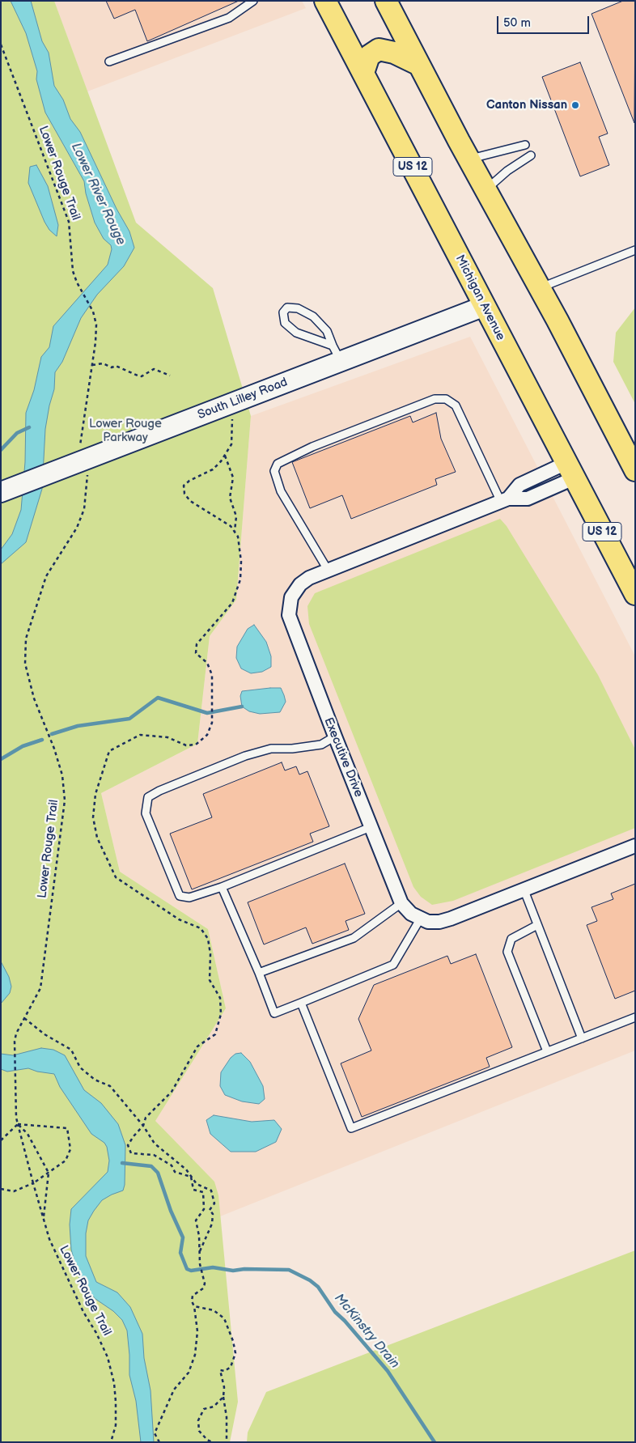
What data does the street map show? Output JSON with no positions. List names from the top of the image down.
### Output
{
  "streets": {
    "main road": ["US 12", "Michigan Avenue"],
    "street": ["South Lilley Road", "Executive Drive"],
    "path": ["Lower Rouge Trail"]
  },
  "crossings": [
    ["Michigan Avenue", "South Lilley Road"],
    ["Michigan Avenue", "Executive Drive"]
  ],
  "water": ["Lower River Rouge", "McKinstry Drain"],
  "parks": ["Lower Rouge Parkway"],
  "places": ["Canton Nissan"],
  "scale_bar": "50 m"
}
